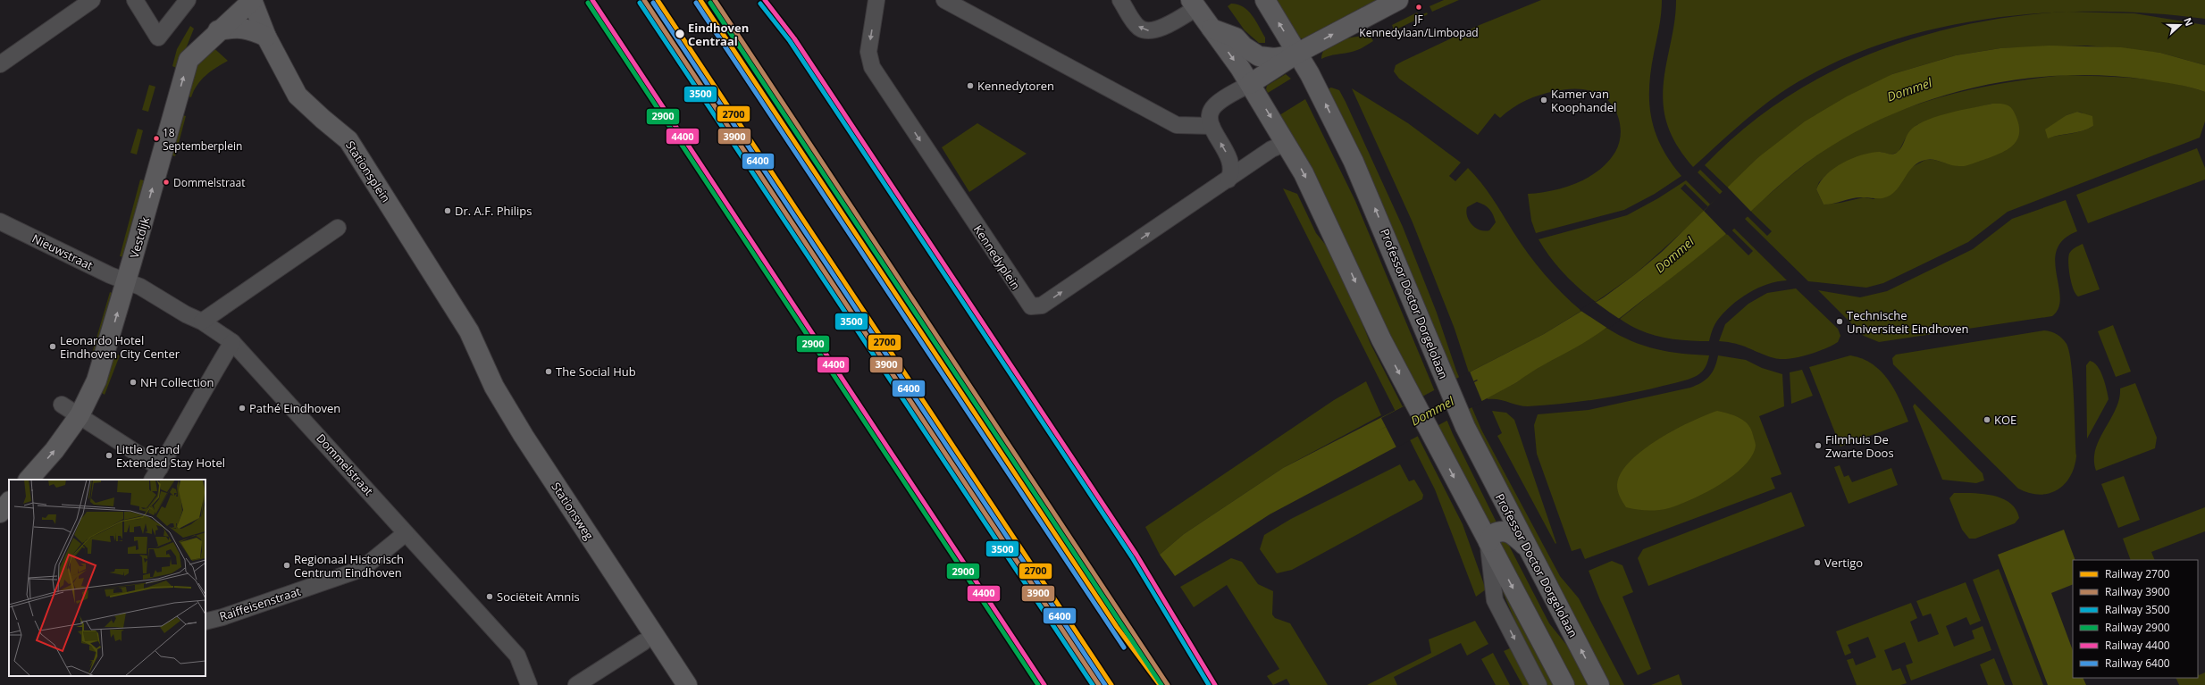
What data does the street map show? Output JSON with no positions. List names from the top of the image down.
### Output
{
  "streets": {
    "main road": [
      "Stationsplein",
      "Vestdijk",
      "Professor Doctor Dorgelolaan",
      "Stationsweg"
    ],
    "street": [
      "Nieuwstraat",
      "Kennedyplein",
      "Dommelstraat",
      "Raiffeisenstraat"
    ]
  },
  "crossings": [
    ["Stationsplein", "Vestdijk"],
    ["Stationsplein", "Stationsweg"],
    ["Vestdijk", "Nieuwstraat"],
    ["Vestdijk", "Dommelstraat"],
    ["Nieuwstraat", "Dommelstraat"],
    ["Dommelstraat", "Raiffeisenstraat"]
  ],
  "one_way": ["Vestdijk"],
  "water": ["Dommel"],
  "places": [
    "JF Kennedylaan/Limbopad",
    "Eindhoven Centraal",
    "Kennedytoren",
    "Kamer van Koophandel",
    "18 Septemberplein",
    "Dommelstraat",
    "Dr. A.F. Philips",
    "Technische Universiteit Eindhoven",
    "Leonardo Hotel Eindhoven City Center",
    "The Social Hub",
    "NH Collection",
    "Pathé Eindhoven",
    "KOE",
    "Filmhuis De Zwarte Doos",
    "Little Grand Extended Stay Hotel",
    "Vertigo",
    "Regionaal Historisch Centrum Eindhoven",
    "Sociëteit Amnis"
  ],
  "lines": [
    "rail line 2700",
    "rail line 3900",
    "rail line 4400",
    "rail line 3500",
    "rail line 2900",
    "rail line 6400"
  ],
  "legend": [
    "Railway 2700",
    "Railway 3900",
    "Railway 3500",
    "Railway 2900",
    "Railway 4400",
    "Railway 6400"
  ],
  "north": "right"
}
